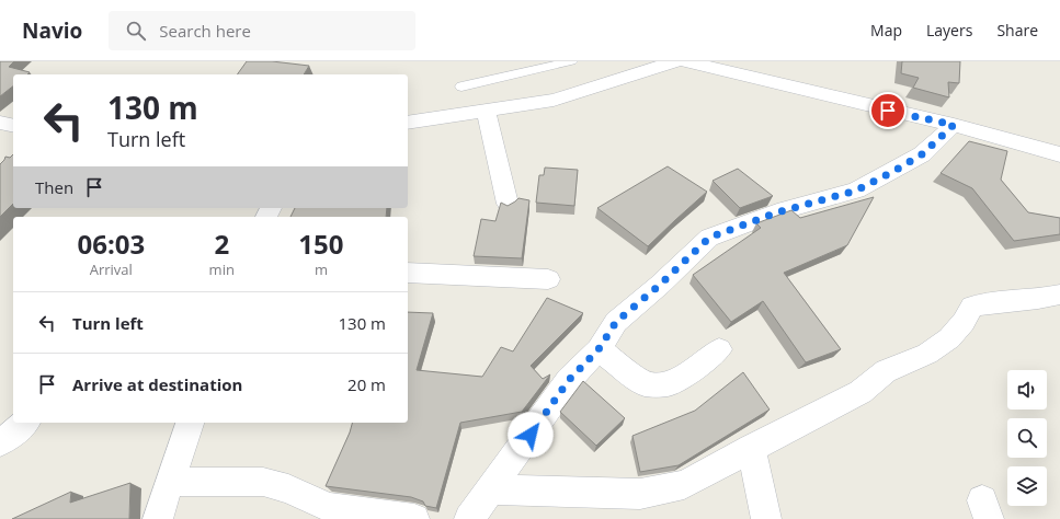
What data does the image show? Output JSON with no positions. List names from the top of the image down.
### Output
{
  "page": {
    "header": "Navio",
    "search": "Search here",
    "nav": ["Map", "Layers", "Share"],
    "turn": ["130 m", "Turn left"],
    "then": "Then",
    "eta": [
      "06:03",
      "Arrival",
      "2",
      "min",
      "150",
      "m"
    ],
    "list": [
      {
        "name": "Turn left",
        "value": "130 m"
      },
      {
        "name": "Arrive at destination",
        "value": "20 m"
      }
    ]
  }
}
